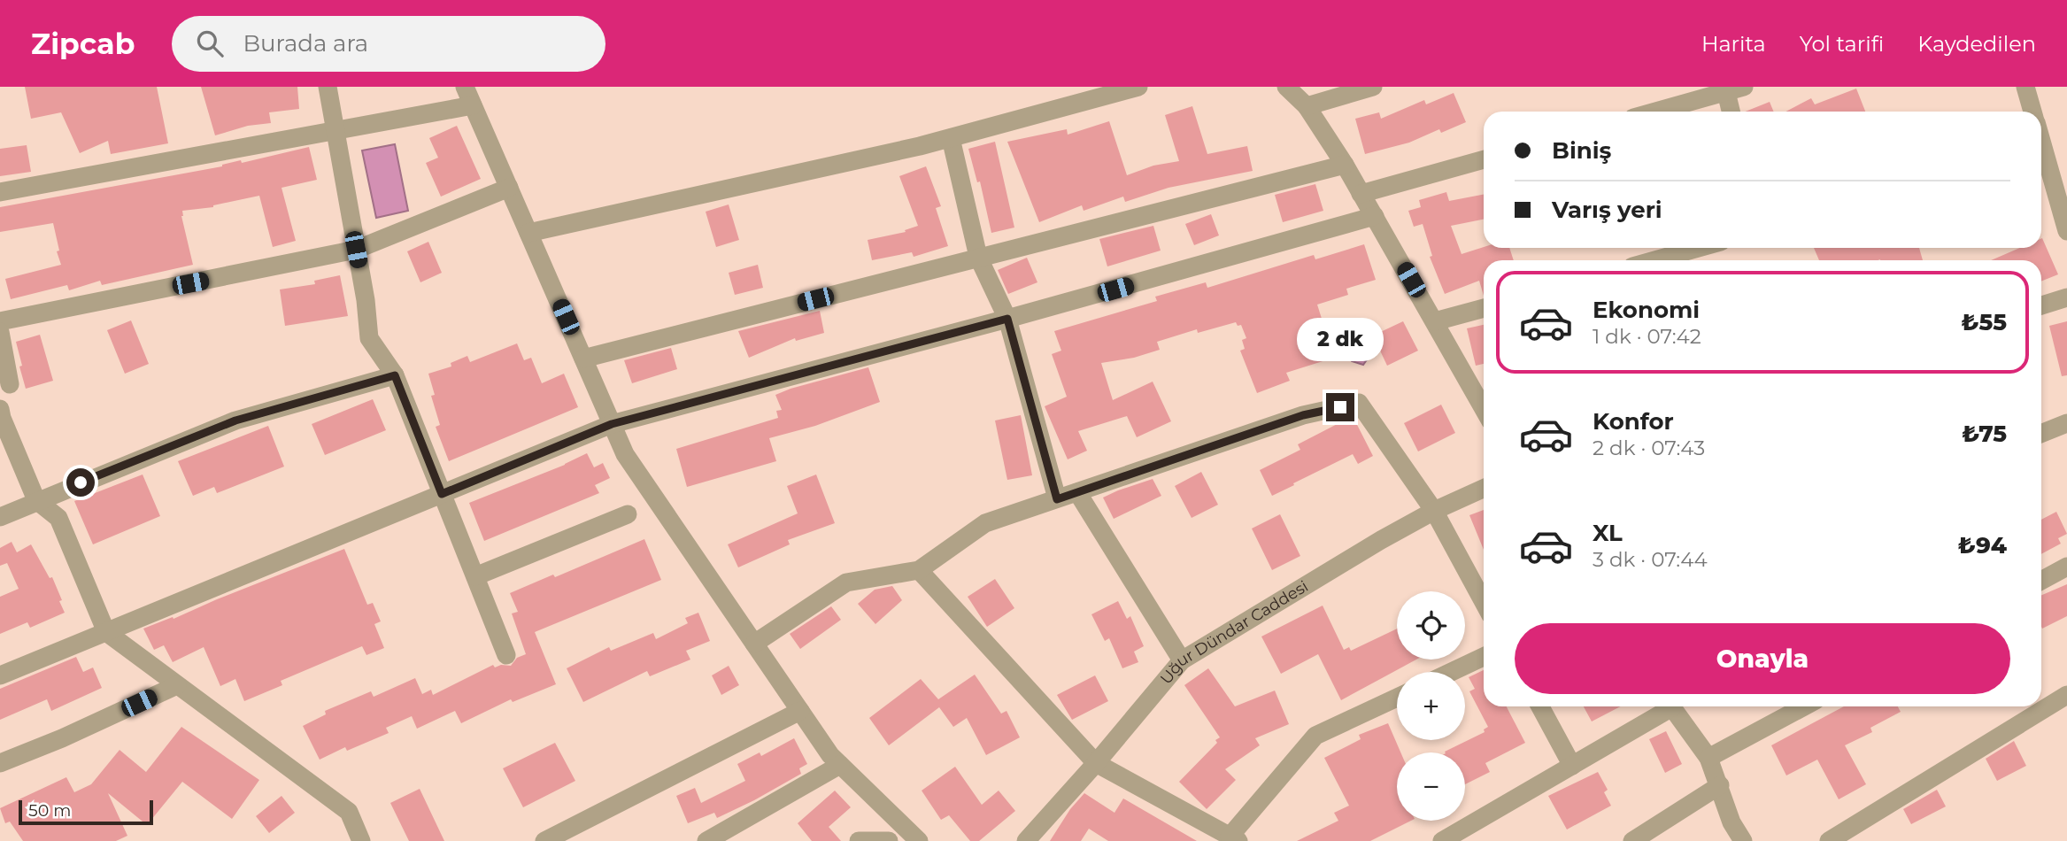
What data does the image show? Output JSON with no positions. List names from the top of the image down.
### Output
{
  "streets": {
    "street": ["Uğur Dündar Caddesi"]
  },
  "scale_bar": "50 m",
  "page": {
    "header": "Zipcab",
    "search": "Burada ara",
    "nav": ["Harita", "Yol tarifi", "Kaydedilen"],
    "banner": ["Biniş", "Varış yeri"],
    "list": [
      {
        "name": "Ekonomi",
        "note": "1 dk · 07:42",
        "value": "₺55"
      },
      {
        "name": "Konfor",
        "note": "2 dk · 07:43",
        "value": "₺75"
      },
      {
        "name": "XL",
        "note": "3 dk · 07:44",
        "value": "₺94"
      }
    ],
    "bubble": "2 dk",
    "map_buttons": ["+", "−"],
    "buttons": "Onayla",
    "scale": "50 m"
  }
}
